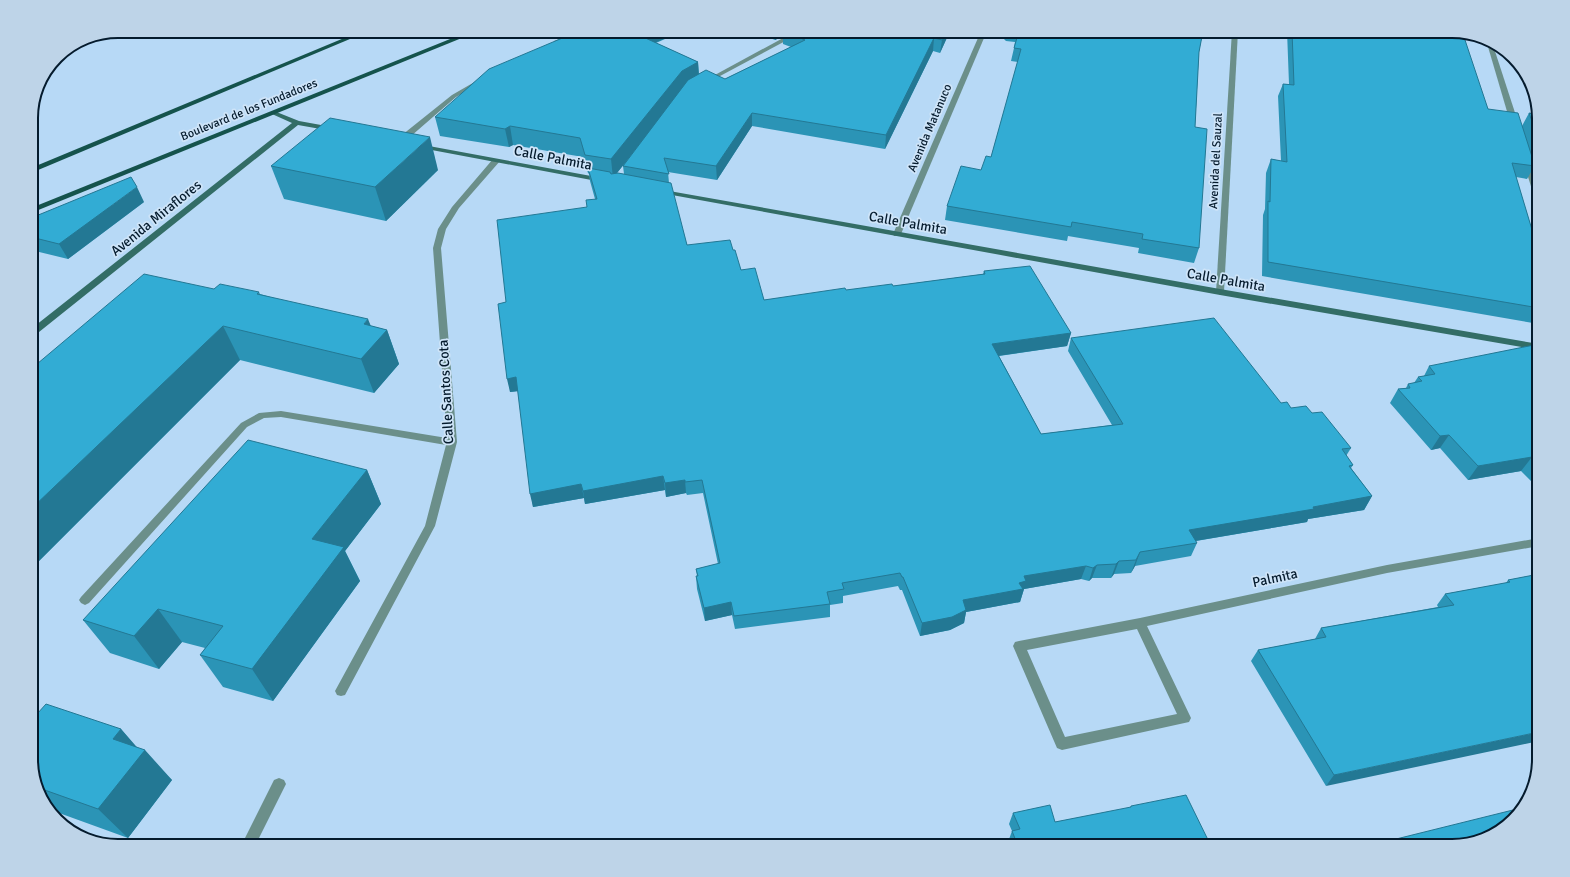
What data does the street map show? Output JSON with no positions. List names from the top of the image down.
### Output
{
  "streets": {
    "main road": ["Boulevard de los Fundadores"],
    "street": [
      "Avenida Matanuco",
      "Calle Palmita",
      "Avenida del Sauzal",
      "Avenida Miraflores",
      "Calle Santos Cota",
      "Palmita"
    ]
  },
  "crossings": [
    ["Avenida Matanuco", "Calle Palmita"],
    ["Calle Palmita", "Avenida del Sauzal"],
    ["Calle Palmita", "Calle Santos Cota"]
  ]
}
